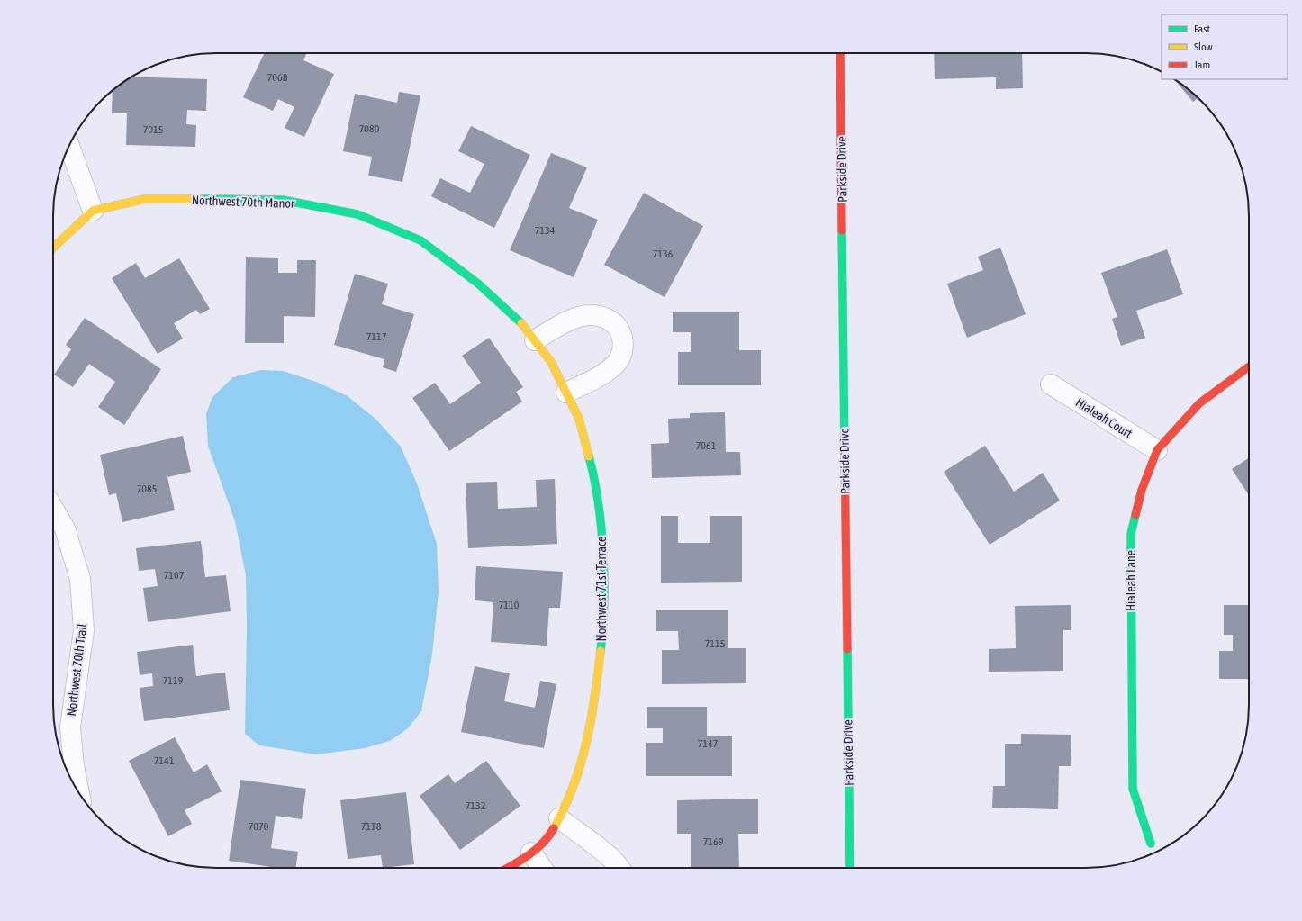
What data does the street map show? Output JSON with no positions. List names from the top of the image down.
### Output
{
  "streets": {
    "street": [
      "Parkside Drive",
      "Northwest 70th Manor",
      "Hialeah Court",
      "Hialeah Lane",
      "Northwest 71st Terrace",
      "Northwest 70th Trail"
    ]
  },
  "crossings": [
    ["Northwest 70th Manor", "Northwest 71st Terrace"],
    ["Hialeah Court", "Hialeah Lane"]
  ],
  "house_numbers": [
    "7068",
    "7080",
    "7015",
    "7134",
    "7136",
    "7117",
    "7061",
    "7085",
    "7107",
    "7110",
    "7115",
    "7119",
    "7147",
    "7141",
    "7132",
    "7070",
    "7118",
    "7169"
  ],
  "legend": ["Fast", "Slow", "Jam"]
}
